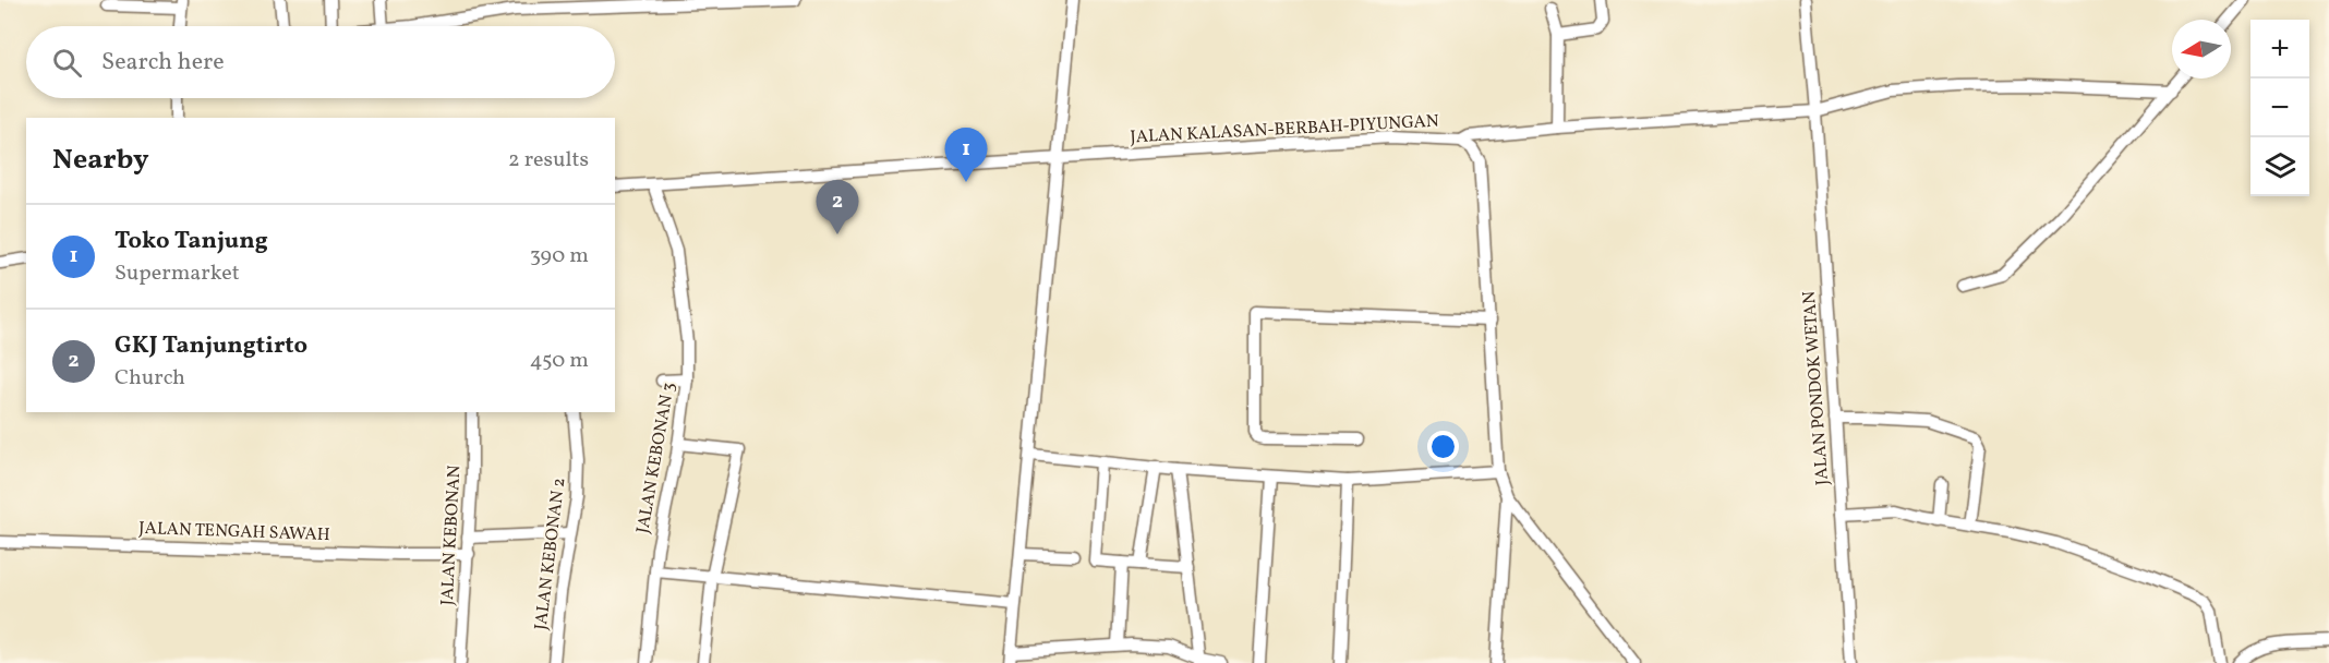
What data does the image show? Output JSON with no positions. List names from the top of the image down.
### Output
{
  "streets": {
    "street": [
      "JALAN KALASAN-BERBAH-PIYUNGAN",
      "JALAN PONDOK WETAN",
      "JALAN KEBONAN 3",
      "JALAN TENGAH SAWAH",
      "JALAN KEBONAN",
      "JALAN KEBONAN 2"
    ]
  },
  "crossings": [
    ["JALAN KALASAN-BERBAH-PIYUNGAN", "JALAN KEBONAN 3"],
    ["JALAN TENGAH SAWAH", "JALAN KEBONAN"]
  ],
  "north": "left",
  "page": {
    "map_buttons": ["+", "−"],
    "search": "Search here",
    "heading": ["Nearby", "2 results"],
    "pins": ["1", "2"],
    "list": [
      {
        "mark": "1",
        "name": "Toko Tanjung",
        "note": "Supermarket",
        "value": "390 m"
      },
      {
        "mark": "2",
        "name": "GKJ Tanjungtirto",
        "note": "Church",
        "value": "450 m"
      }
    ]
  }
}
